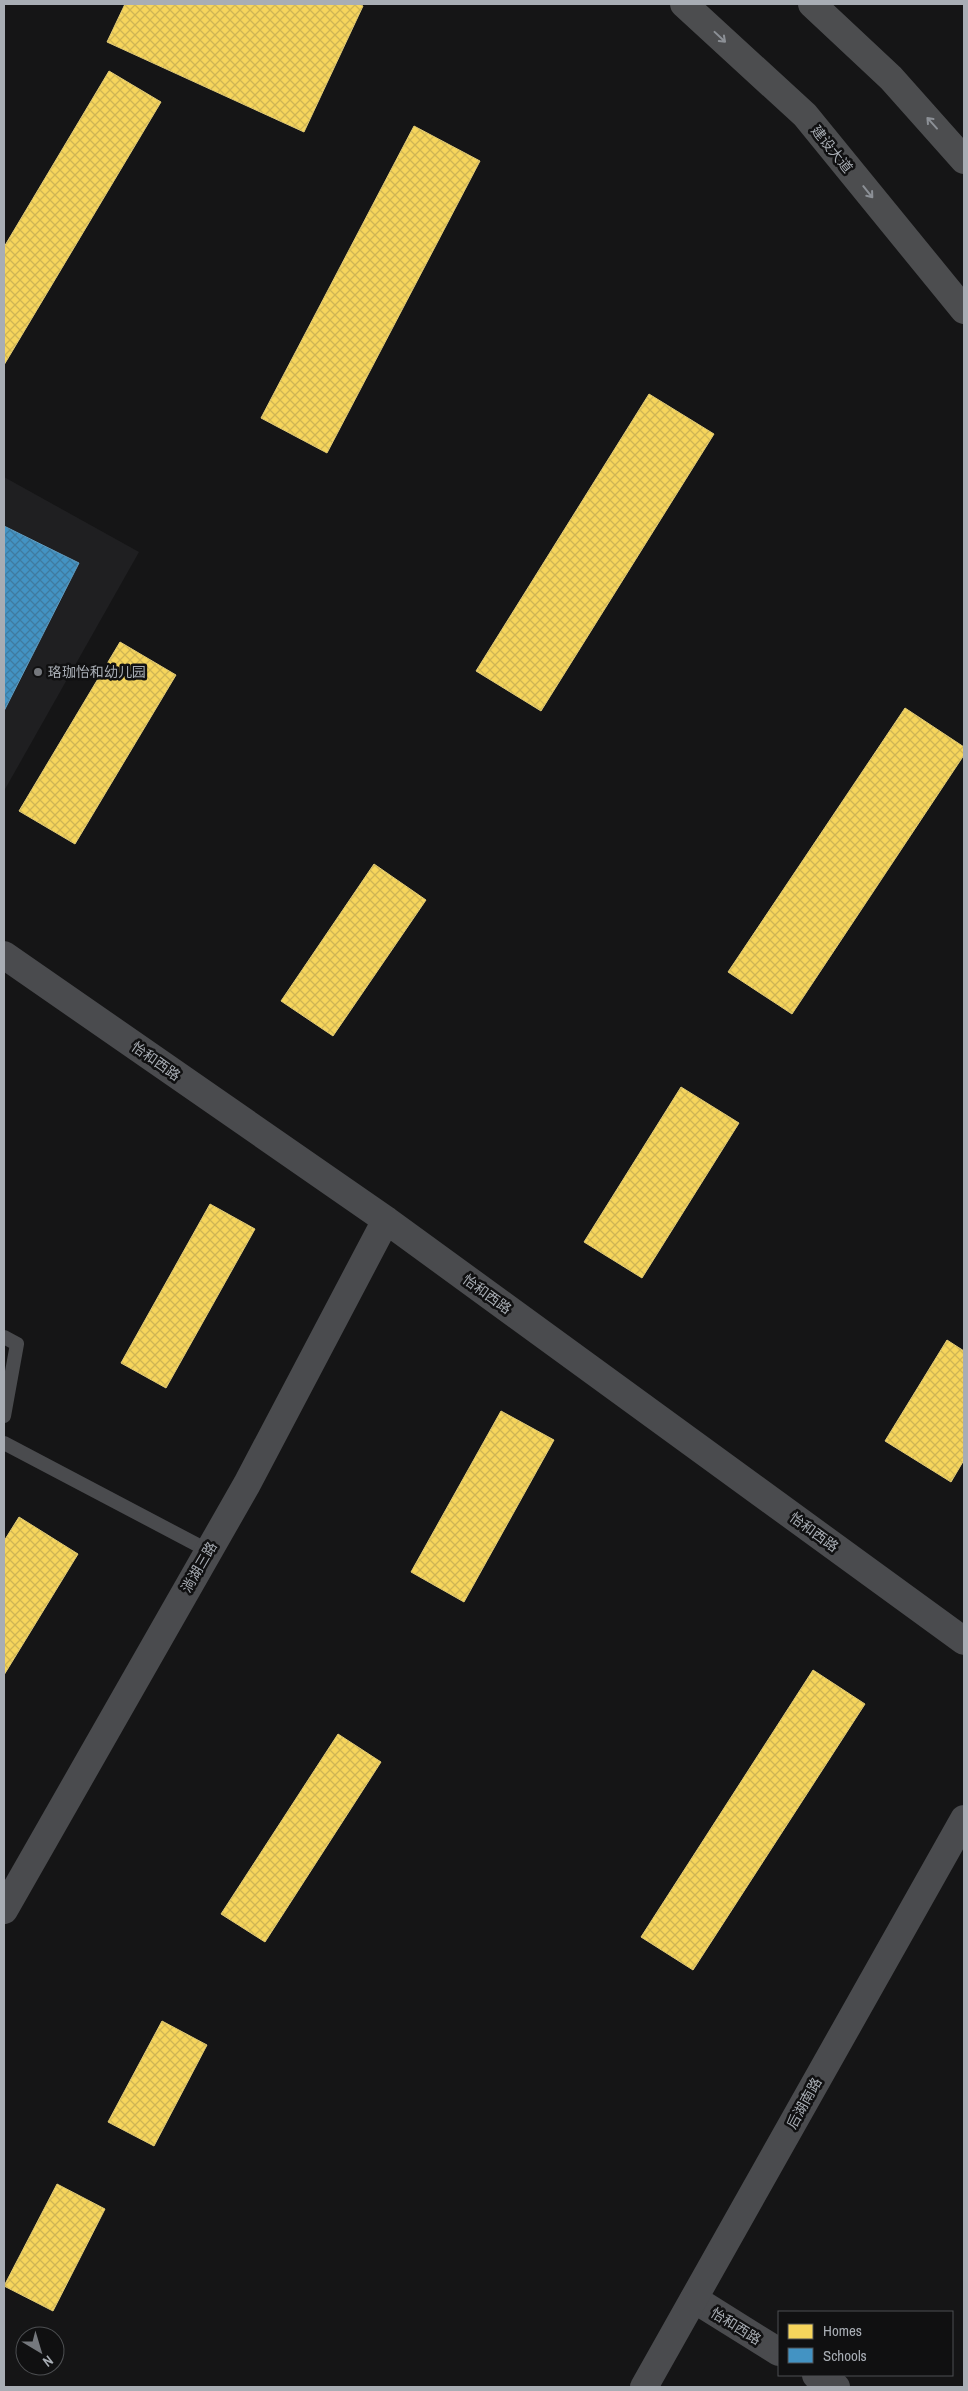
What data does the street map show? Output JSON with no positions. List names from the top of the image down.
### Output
{
  "streets": {
    "main road": ["建设大道"],
    "street": ["怡和西路", "淌湖三路", "后湖南路"]
  },
  "crossings": [
    ["怡和西路", "淌湖三路"],
    ["怡和西路", "后湖南路"]
  ],
  "places": ["珞珈怡和幼儿园"],
  "legend": ["Homes", "Schools"],
  "north": "bottom right"
}
